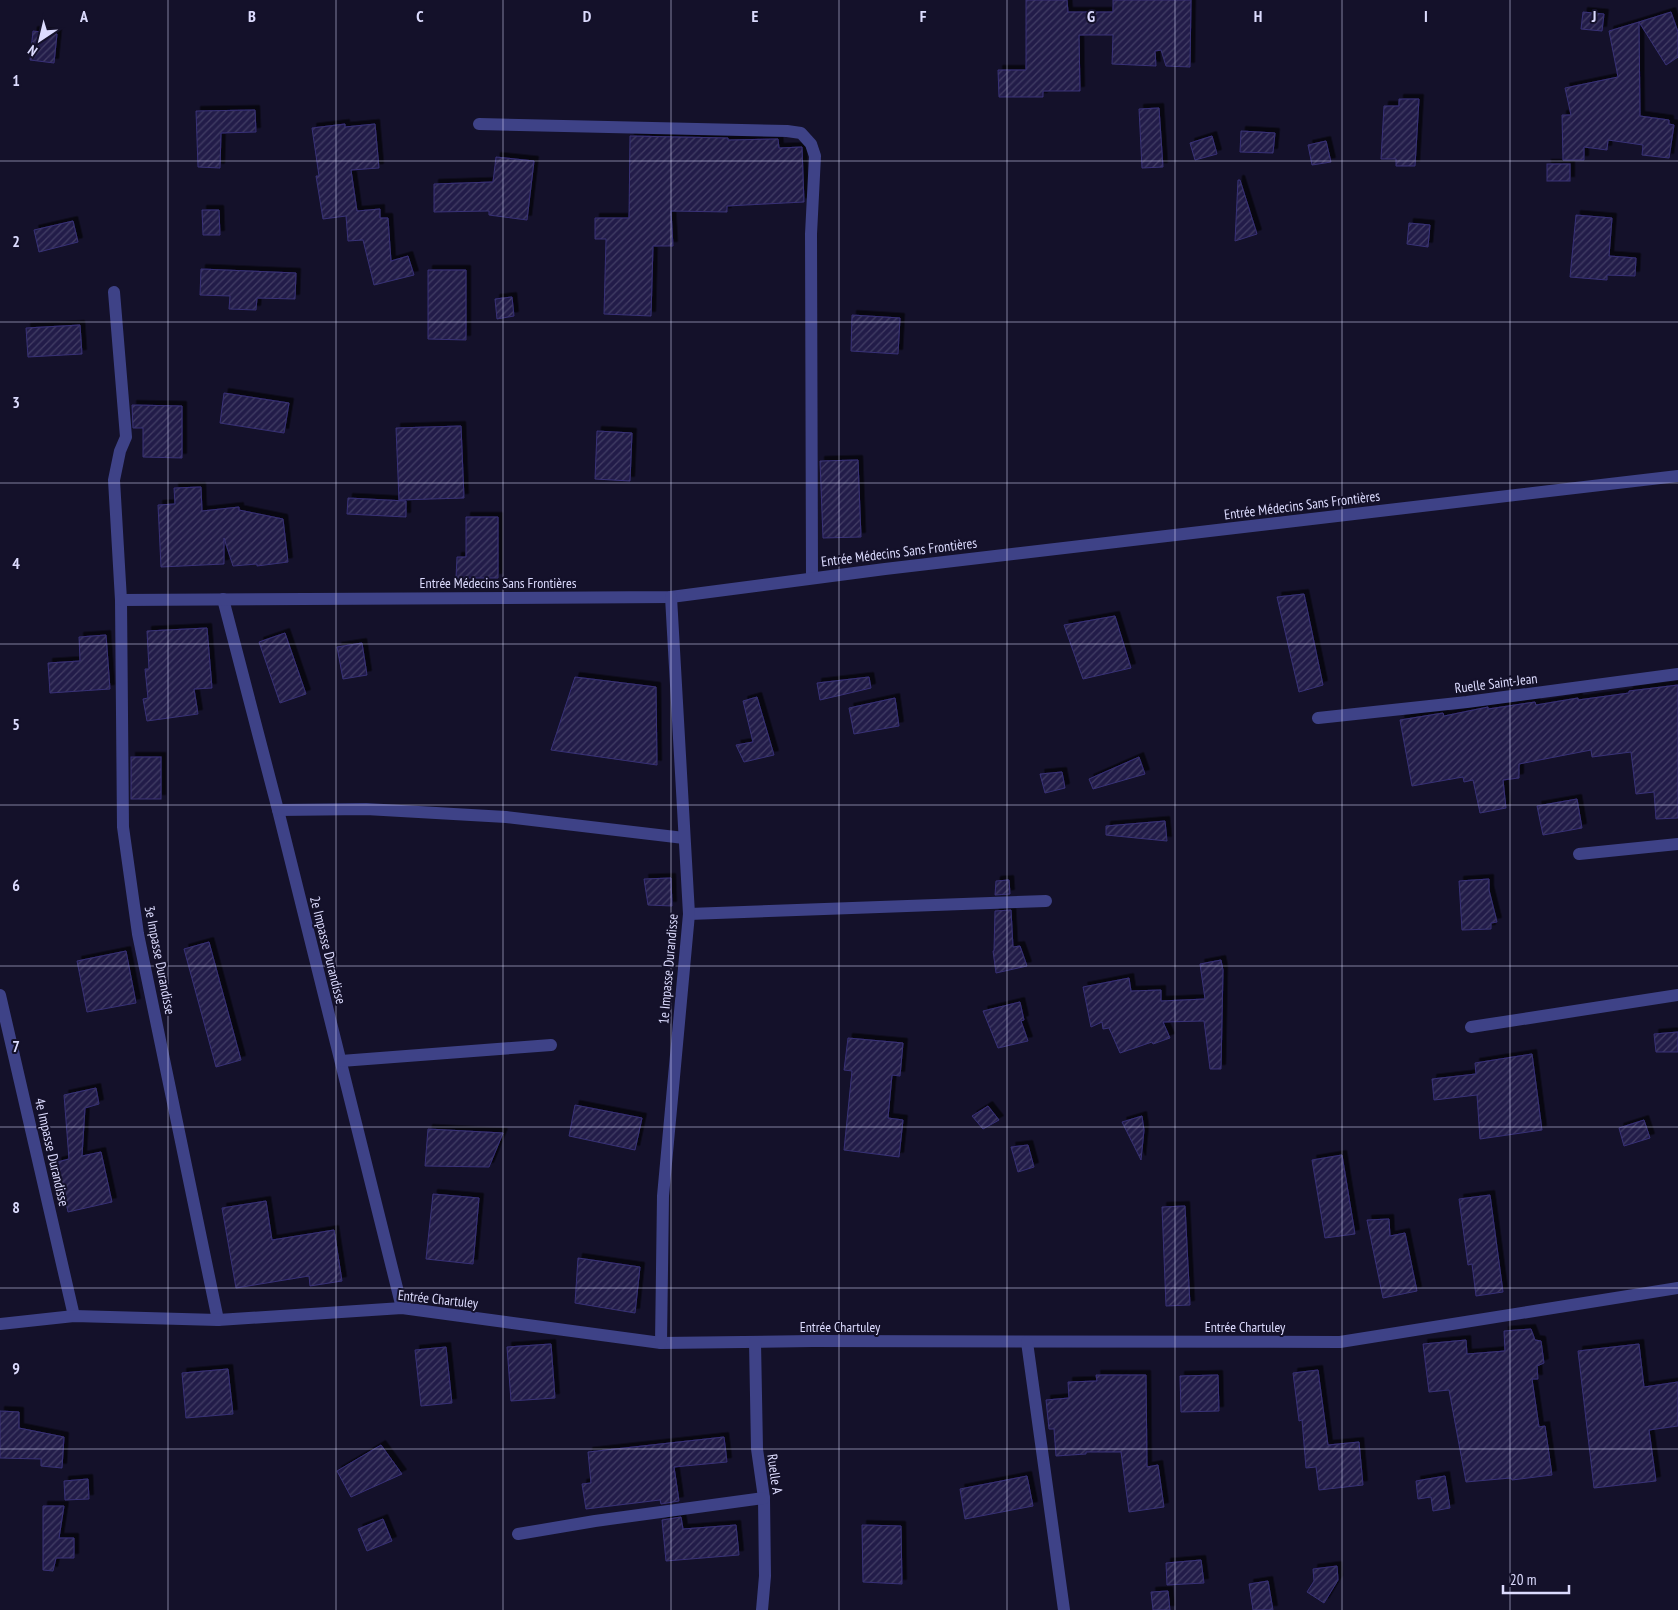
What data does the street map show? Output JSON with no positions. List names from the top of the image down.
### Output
{
  "streets": {
    "street": [
      "Entrée Médecins Sans Frontières",
      "Ruelle Saint-Jean",
      "2e Impasse Durandisse",
      "3e Impasse Durandisse",
      "1e Impasse Durandisse",
      "4e Impasse Durandisse",
      "Entrée Chartuley",
      "Ruelle A"
    ]
  },
  "crossings": [
    ["Entrée Médecins Sans Frontières", "2e Impasse Durandisse"],
    ["Entrée Médecins Sans Frontières", "3e Impasse Durandisse"],
    ["Entrée Médecins Sans Frontières", "1e Impasse Durandisse"],
    ["2e Impasse Durandisse", "Entrée Chartuley"],
    ["3e Impasse Durandisse", "Entrée Chartuley"],
    ["1e Impasse Durandisse", "Entrée Chartuley"],
    ["4e Impasse Durandisse", "Entrée Chartuley"],
    ["Entrée Chartuley", "Ruelle A"]
  ],
  "scale_bar": "20 m",
  "north": "bottom left",
  "grid": {
    "columns": [
      "A",
      "B",
      "C",
      "D",
      "E",
      "F",
      "G",
      "H",
      "I",
      "J"
    ],
    "rows": [
      "1",
      "2",
      "3",
      "4",
      "5",
      "6",
      "7",
      "8",
      "9"
    ]
  }
}
